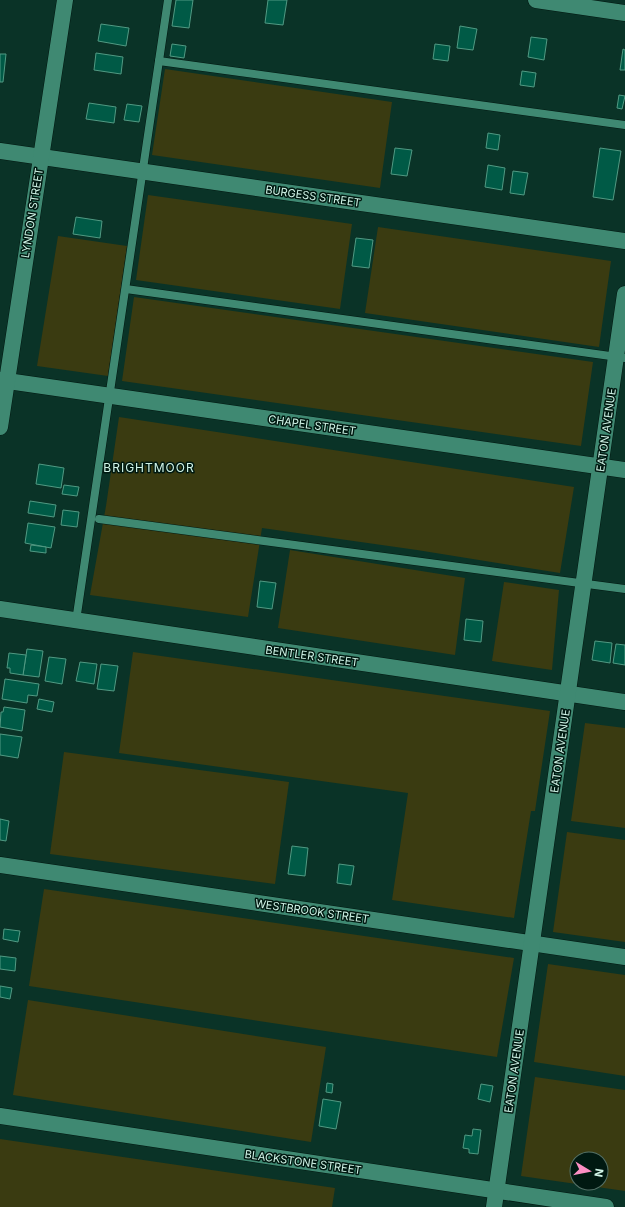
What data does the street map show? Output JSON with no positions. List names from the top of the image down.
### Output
{
  "streets": {
    "street": [
      "BURGESS STREET",
      "LYNDON STREET",
      "CHAPEL STREET",
      "EATON AVENUE",
      "BENTLER STREET",
      "WESTBROOK STREET",
      "BLACKSTONE STREET"
    ]
  },
  "crossings": [
    ["BURGESS STREET", "LYNDON STREET"],
    ["LYNDON STREET", "CHAPEL STREET"],
    ["CHAPEL STREET", "EATON AVENUE"],
    ["EATON AVENUE", "BENTLER STREET"],
    ["EATON AVENUE", "WESTBROOK STREET"],
    ["EATON AVENUE", "BLACKSTONE STREET"]
  ],
  "districts": ["BRIGHTMOOR"],
  "north": "right"
}
